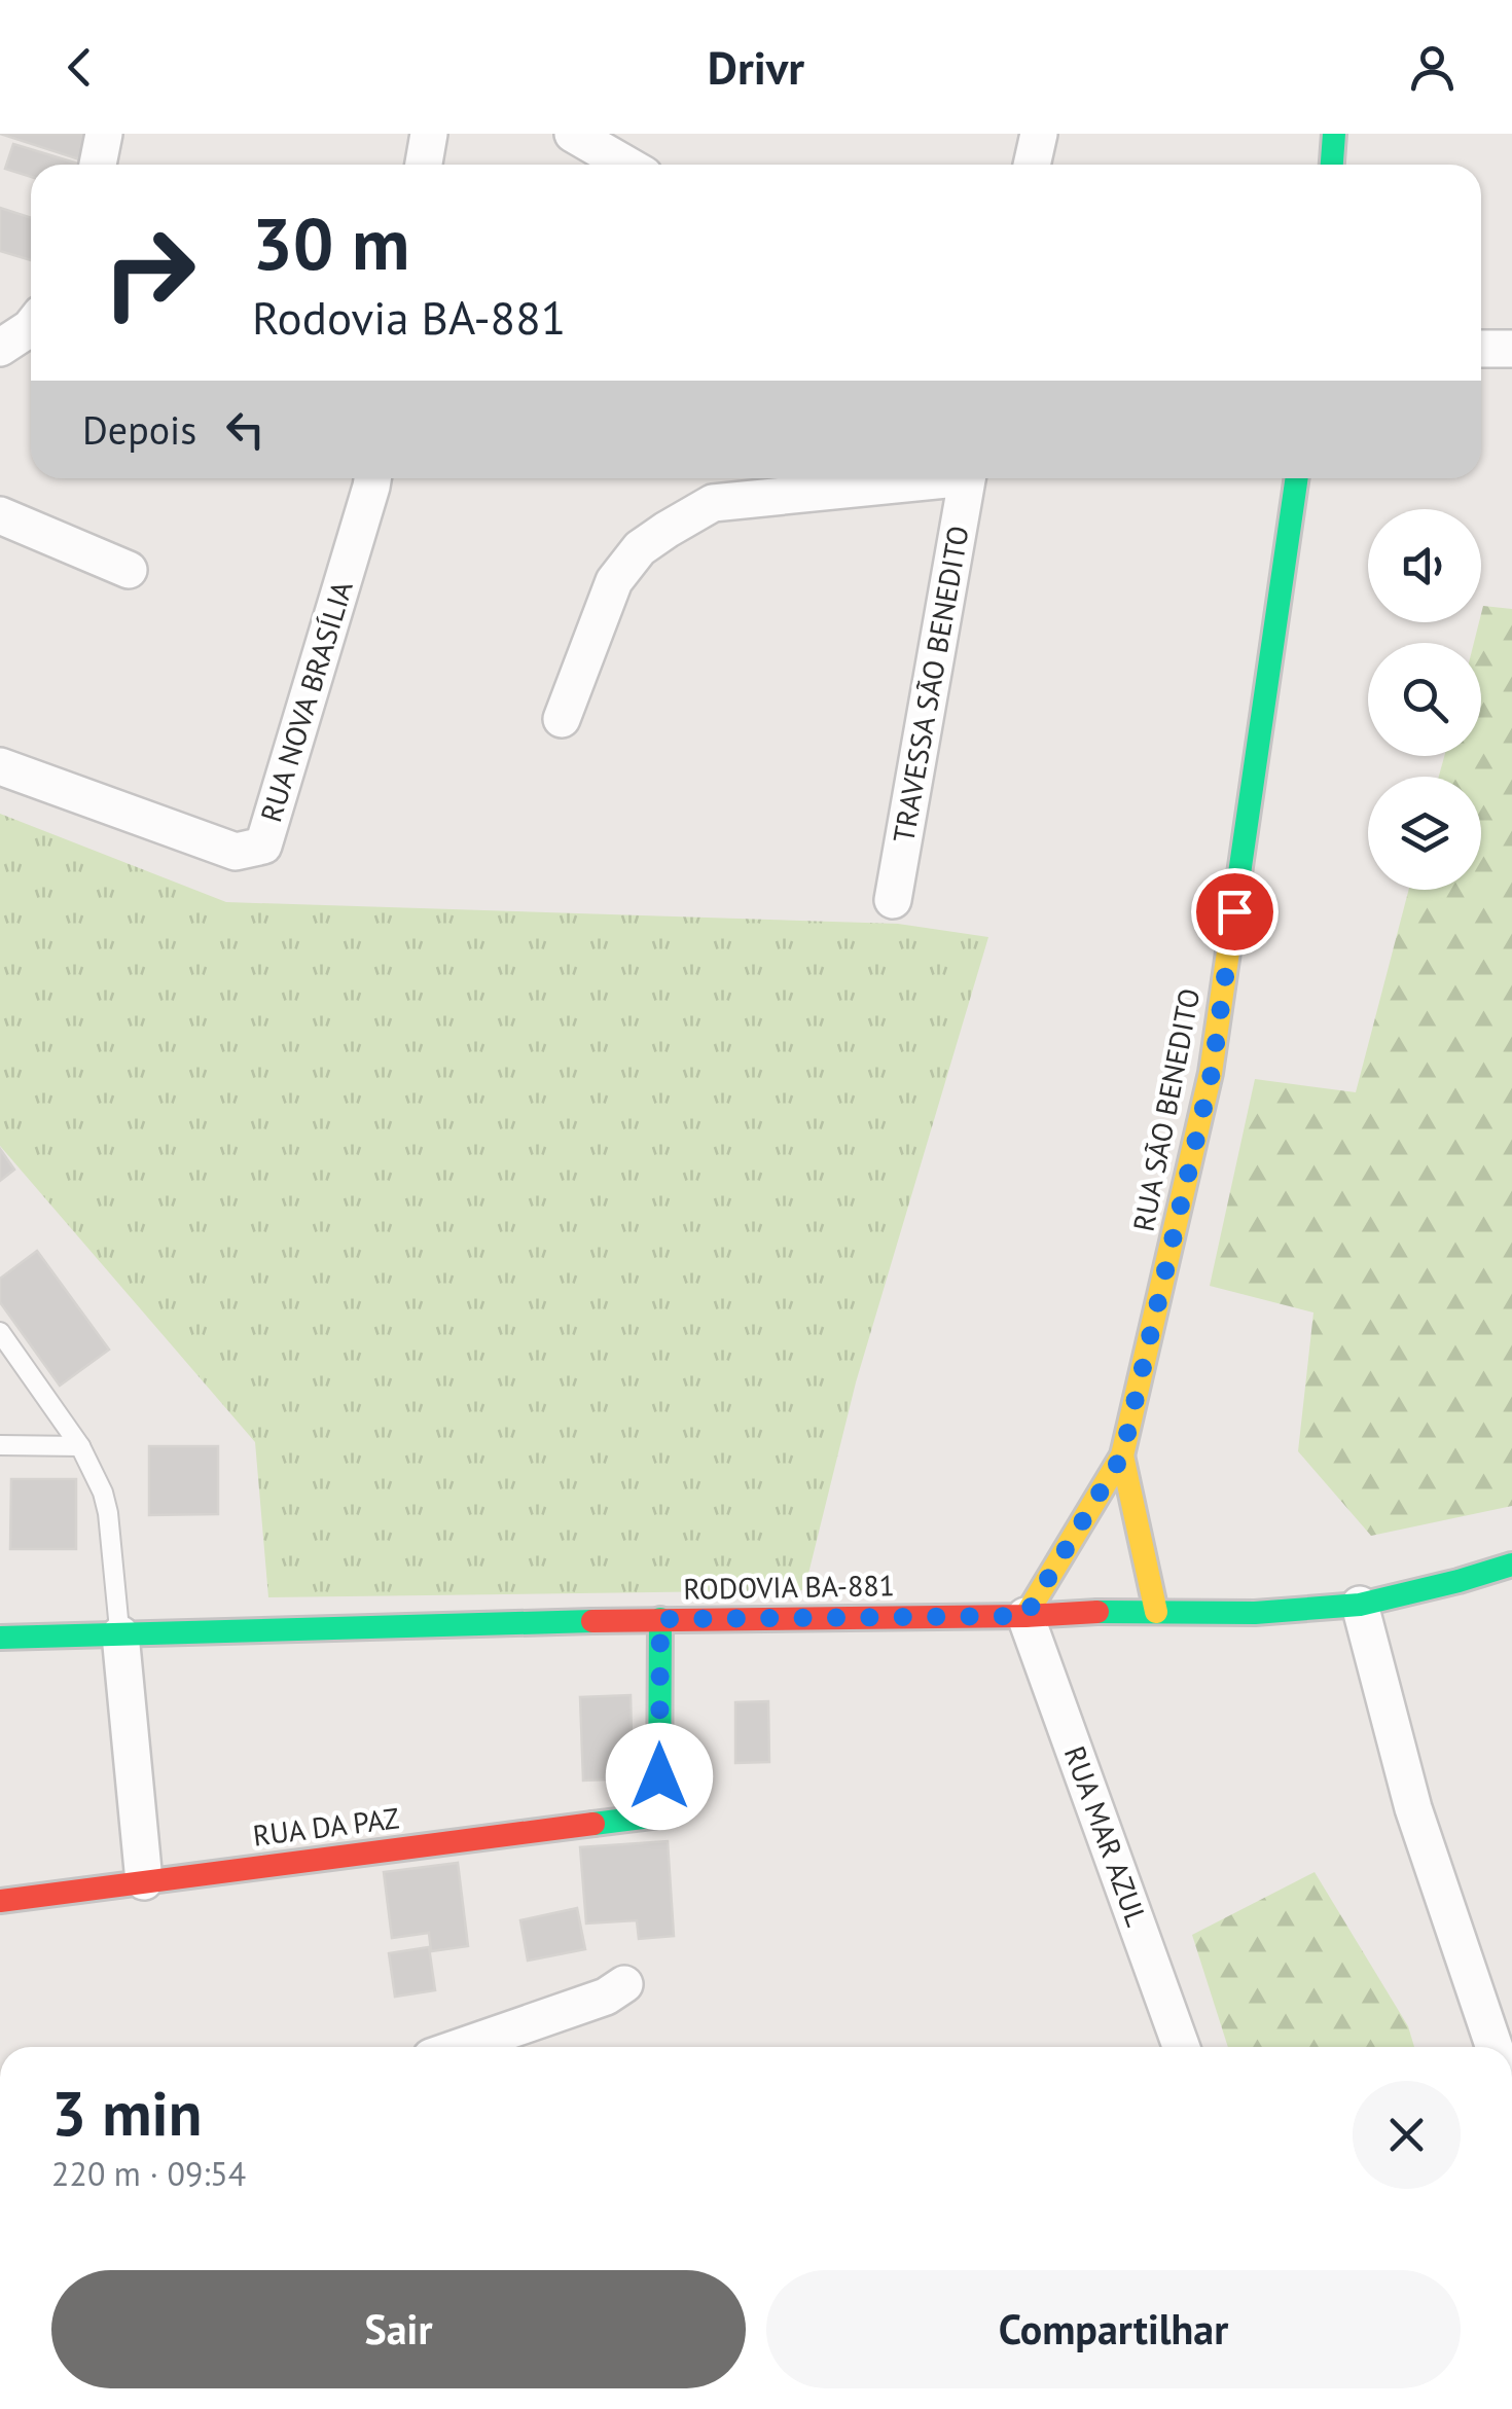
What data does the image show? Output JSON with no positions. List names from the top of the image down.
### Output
{
  "streets": {
    "street": [
      "TRAVESSA SÃO BENEDITO",
      "RUA NOVA BRASÍLIA",
      "RUA SÃO BENEDITO",
      "RODOVIA BA-881",
      "RUA DA PAZ",
      "RUA MAR AZUL"
    ]
  },
  "crossings": [
    ["RUA SÃO BENEDITO", "RODOVIA BA-881"],
    ["RUA SÃO BENEDITO", "RUA MAR AZUL"],
    ["RODOVIA BA-881", "RUA DA PAZ"],
    ["RODOVIA BA-881", "RUA MAR AZUL"]
  ],
  "page": {
    "header": "Drivr",
    "turn": ["30 m", "Rodovia BA-881"],
    "then": "Depois",
    "heading": ["3 min", "220 m · 09:54"],
    "buttons": ["Sair", "Compartilhar"]
  }
}
